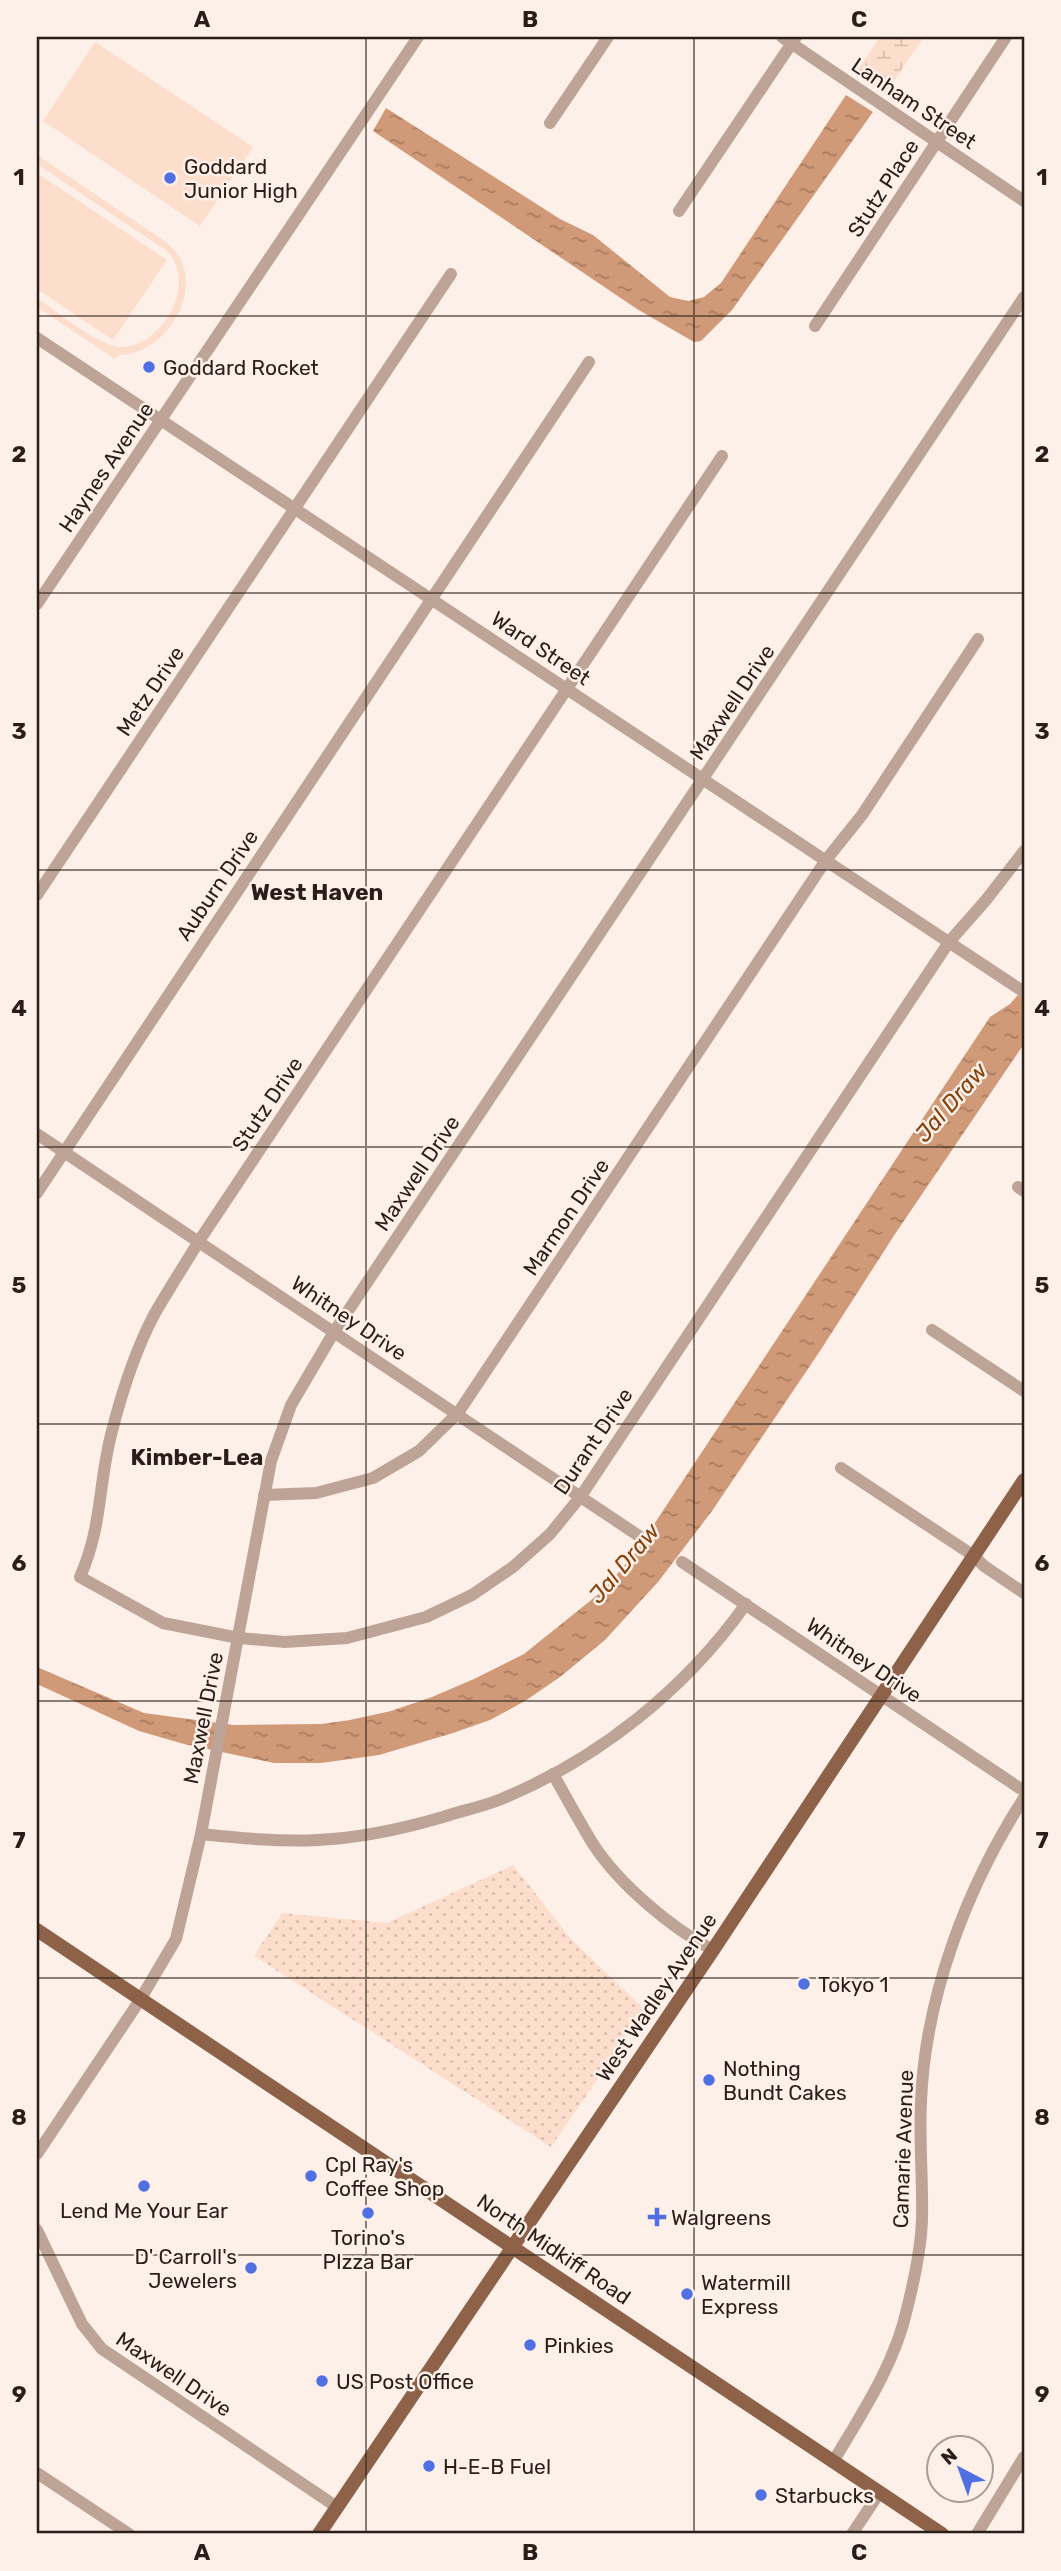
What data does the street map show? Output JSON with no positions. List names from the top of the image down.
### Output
{
  "streets": {
    "main road": ["West Wadley Avenue", "North Midkiff Road"],
    "street": [
      "Lanham Street",
      "Stutz Place",
      "Haynes Avenue",
      "Ward Street",
      "Metz Drive",
      "Maxwell Drive",
      "Auburn Drive",
      "Stutz Drive",
      "Marmon Drive",
      "Whitney Drive",
      "Durant Drive",
      "Camarie Avenue"
    ]
  },
  "crossings": [
    ["Lanham Street", "Stutz Place"],
    ["Haynes Avenue", "Ward Street"],
    ["Ward Street", "Metz Drive"],
    ["Ward Street", "Maxwell Drive"],
    ["Ward Street", "Auburn Drive"],
    ["Ward Street", "Stutz Drive"],
    ["Ward Street", "Marmon Drive"],
    ["Ward Street", "Durant Drive"],
    ["Maxwell Drive", "Marmon Drive"],
    ["Maxwell Drive", "Whitney Drive"],
    ["Maxwell Drive", "Durant Drive"],
    ["Maxwell Drive", "West Wadley Avenue"],
    ["Maxwell Drive", "North Midkiff Road"],
    ["Auburn Drive", "Whitney Drive"],
    ["Stutz Drive", "Whitney Drive"],
    ["Stutz Drive", "Durant Drive"],
    ["Marmon Drive", "Whitney Drive"],
    ["Whitney Drive", "Durant Drive"],
    ["Whitney Drive", "West Wadley Avenue"],
    ["West Wadley Avenue", "North Midkiff Road"],
    ["Camarie Avenue", "North Midkiff Road"]
  ],
  "districts": ["West Haven", "Kimber-Lea"],
  "water": ["Jal Draw"],
  "places": {
    "other": [
      "Goddard Junior High",
      "Goddard Rocket",
      "Tokyo 1",
      "Nothing Bundt Cakes",
      "Cpl Ray's Coffee Shop",
      "Lend Me Your Ear",
      "Torino's PIzza Bar",
      "D' Carroll's Jewelers",
      "Watermill Express",
      "Pinkies",
      "US Post Office",
      "H-E-B Fuel",
      "Starbucks"
    ],
    "health": ["Walgreens"]
  },
  "north": "top left",
  "grid": {
    "columns": ["A", "B", "C"],
    "rows": [
      "1",
      "2",
      "3",
      "4",
      "5",
      "6",
      "7",
      "8",
      "9"
    ]
  }
}
